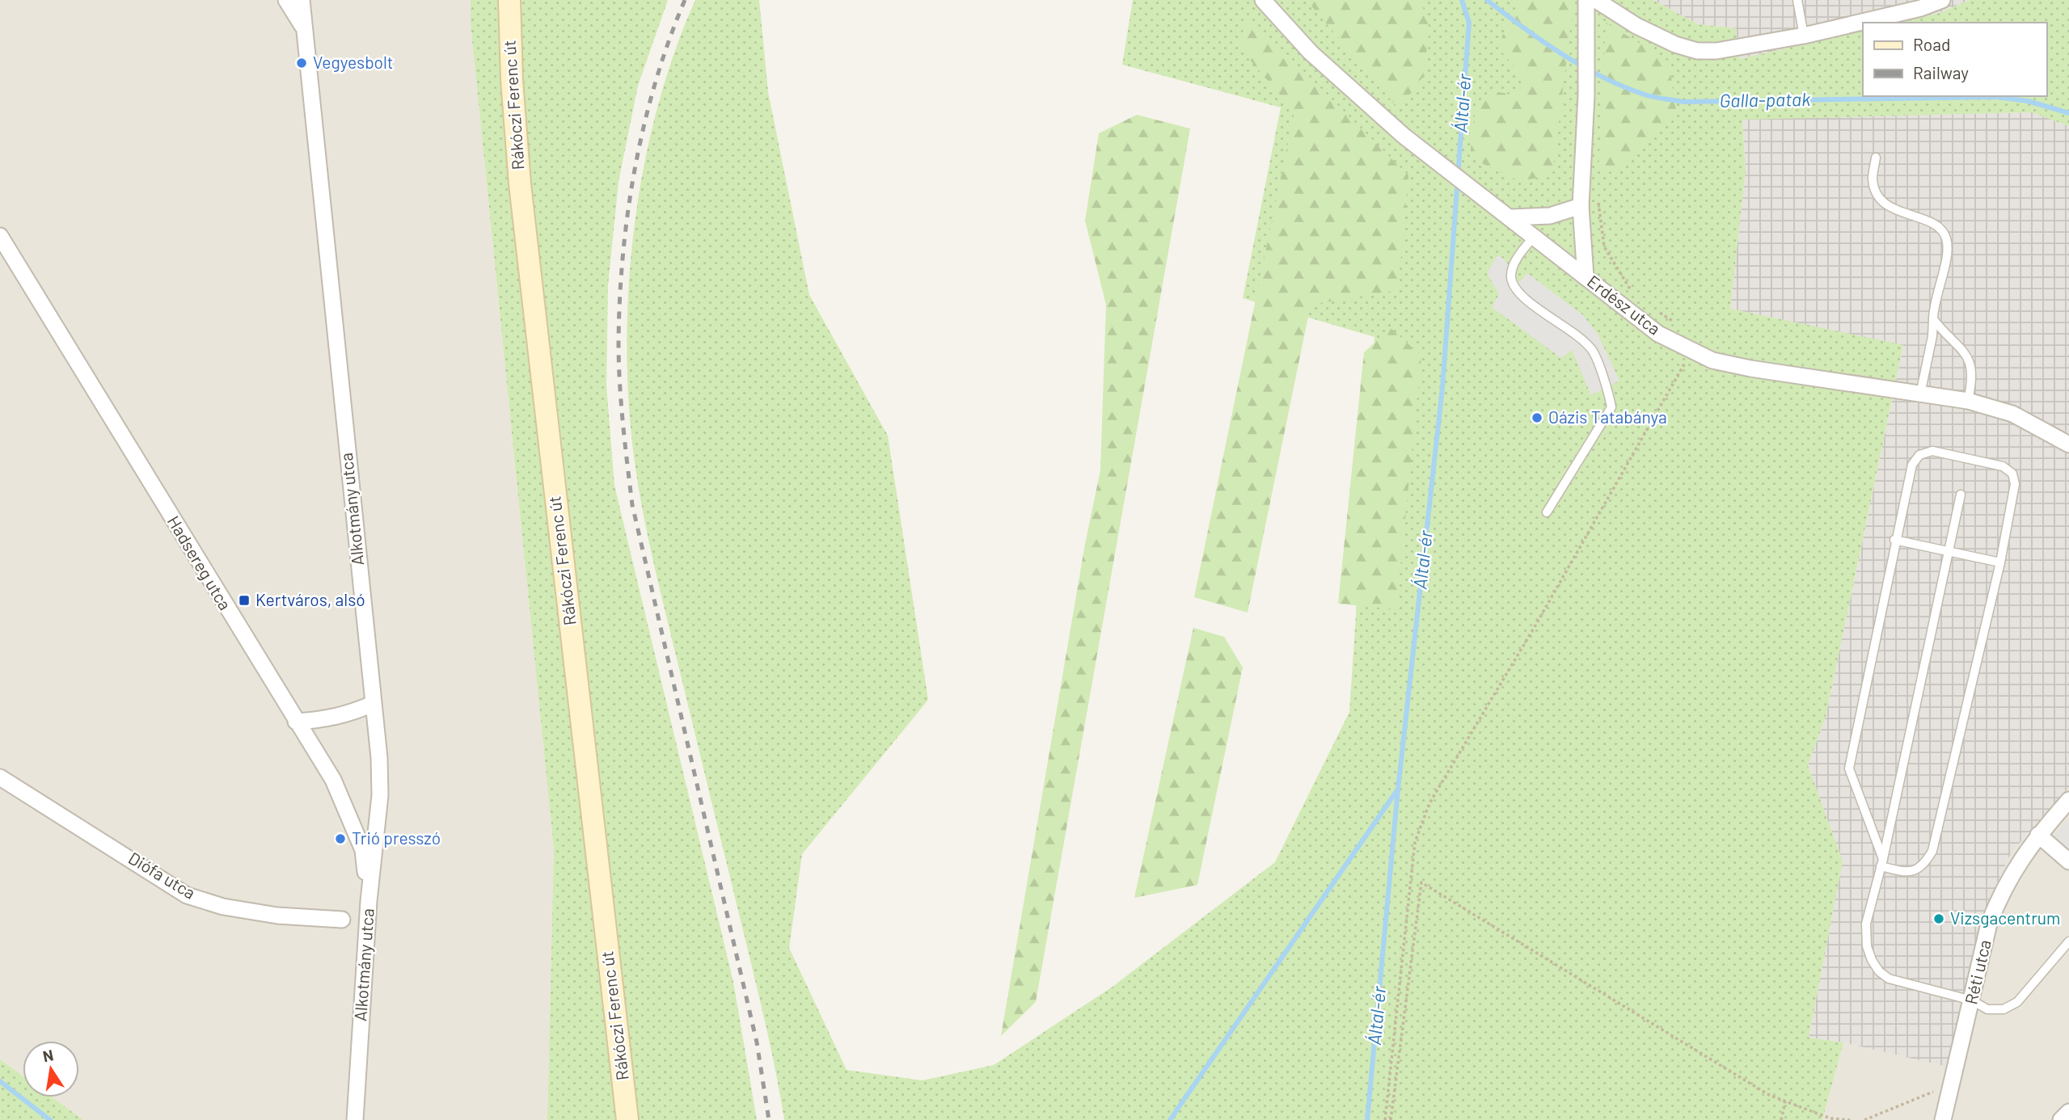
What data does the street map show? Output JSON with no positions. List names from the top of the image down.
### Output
{
  "streets": {
    "main road": ["Rákóczi Ferenc út"],
    "street": [
      "Erdész utca",
      "Alkotmány utca",
      "Hadsereg utca",
      "Diófa utca",
      "Réti utca"
    ]
  },
  "crossings": [
    ["Alkotmány utca", "Hadsereg utca"]
  ],
  "water": ["Galla-patak", "Által-ér"],
  "places": {
    "other": [
      "Vegyesbolt",
      "Oázis Tatabánya",
      "Trió presszó",
      "Vizsgacentrum"
    ],
    "transit": ["Kertváros, alsó"]
  },
  "legend": ["Road", "Railway"],
  "north": "top"
}
